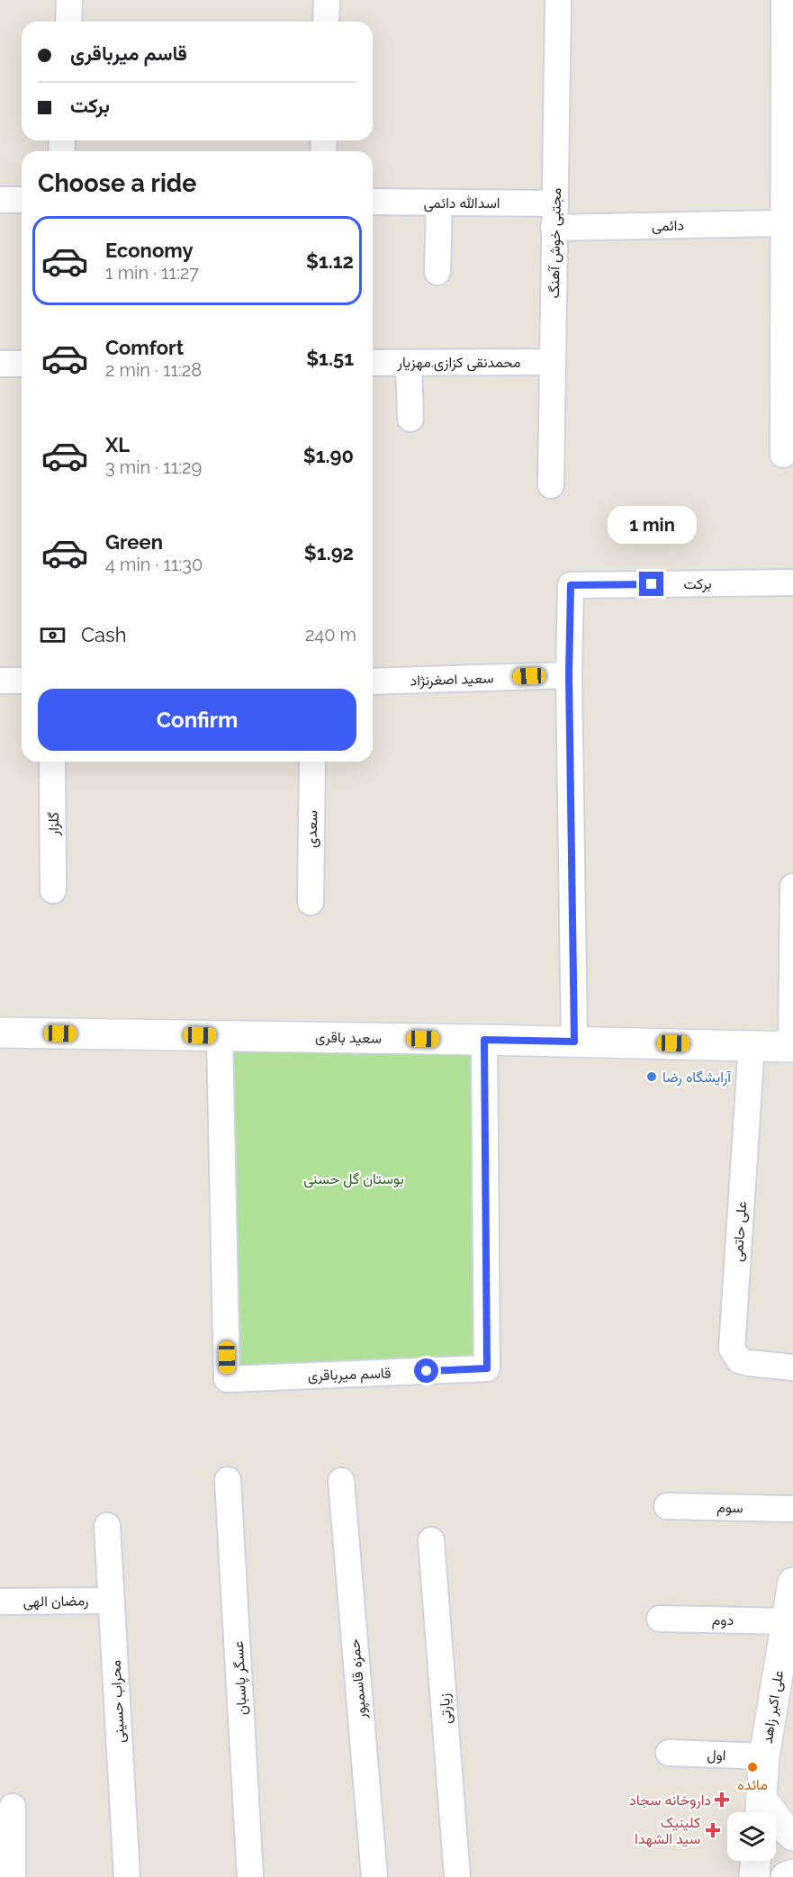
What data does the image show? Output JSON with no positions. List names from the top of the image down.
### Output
{
  "streets": {
    "street": [
      "اسدالله دائمی",
      "دائمی",
      "مجتبی خوش آهنگ",
      "محمدنقی کزازی.مهزیار",
      "برکت",
      "سعید اصغرنژاد",
      "گلزار",
      "سعدی",
      "سعید باقری",
      "علی حاتمی",
      "قاسم میرباقری",
      "سوم",
      "رمضان الهی",
      "دوم",
      "عسگر پاسبان",
      "حمزه قاسمپور",
      "محراب حسینی",
      "علی اکبر زاهد",
      "زیارتی",
      "اول"
    ]
  },
  "crossings": [
    ["اسدالله دائمی", "دائمی"],
    ["اسدالله دائمی", "مجتبی خوش آهنگ"],
    ["دائمی", "مجتبی خوش آهنگ"],
    ["مجتبی خوش آهنگ", "محمدنقی کزازی.مهزیار"],
    ["برکت", "سعید اصغرنژاد"],
    ["سعید باقری", "علی حاتمی"],
    ["سعید باقری", "قاسم میرباقری"],
    ["رمضان الهی", "محراب حسینی"],
    ["دوم", "علی اکبر زاهد"],
    ["علی اکبر زاهد", "اول"]
  ],
  "parks": ["بوستان گل حسنی"],
  "places": {
    "other": ["آرایشگاه رضا", "مائده"],
    "health": ["داروخانه سجاد", "کلینیک سید الشهدا"]
  },
  "page": {
    "banner": ["قاسم میرباقری", "برکت"],
    "heading": "Choose a ride",
    "list": [
      {
        "name": "Economy",
        "note": "1 min · 11:27",
        "value": "$1.12"
      },
      {
        "name": "Comfort",
        "note": "2 min · 11:28",
        "value": "$1.51"
      },
      {
        "name": "XL",
        "note": "3 min · 11:29",
        "value": "$1.90"
      },
      {
        "name": "Green",
        "note": "4 min · 11:30",
        "value": "$1.92"
      }
    ],
    "bubble": "1 min",
    "pay": ["Cash", "240 m"],
    "buttons": "Confirm"
  }
}
